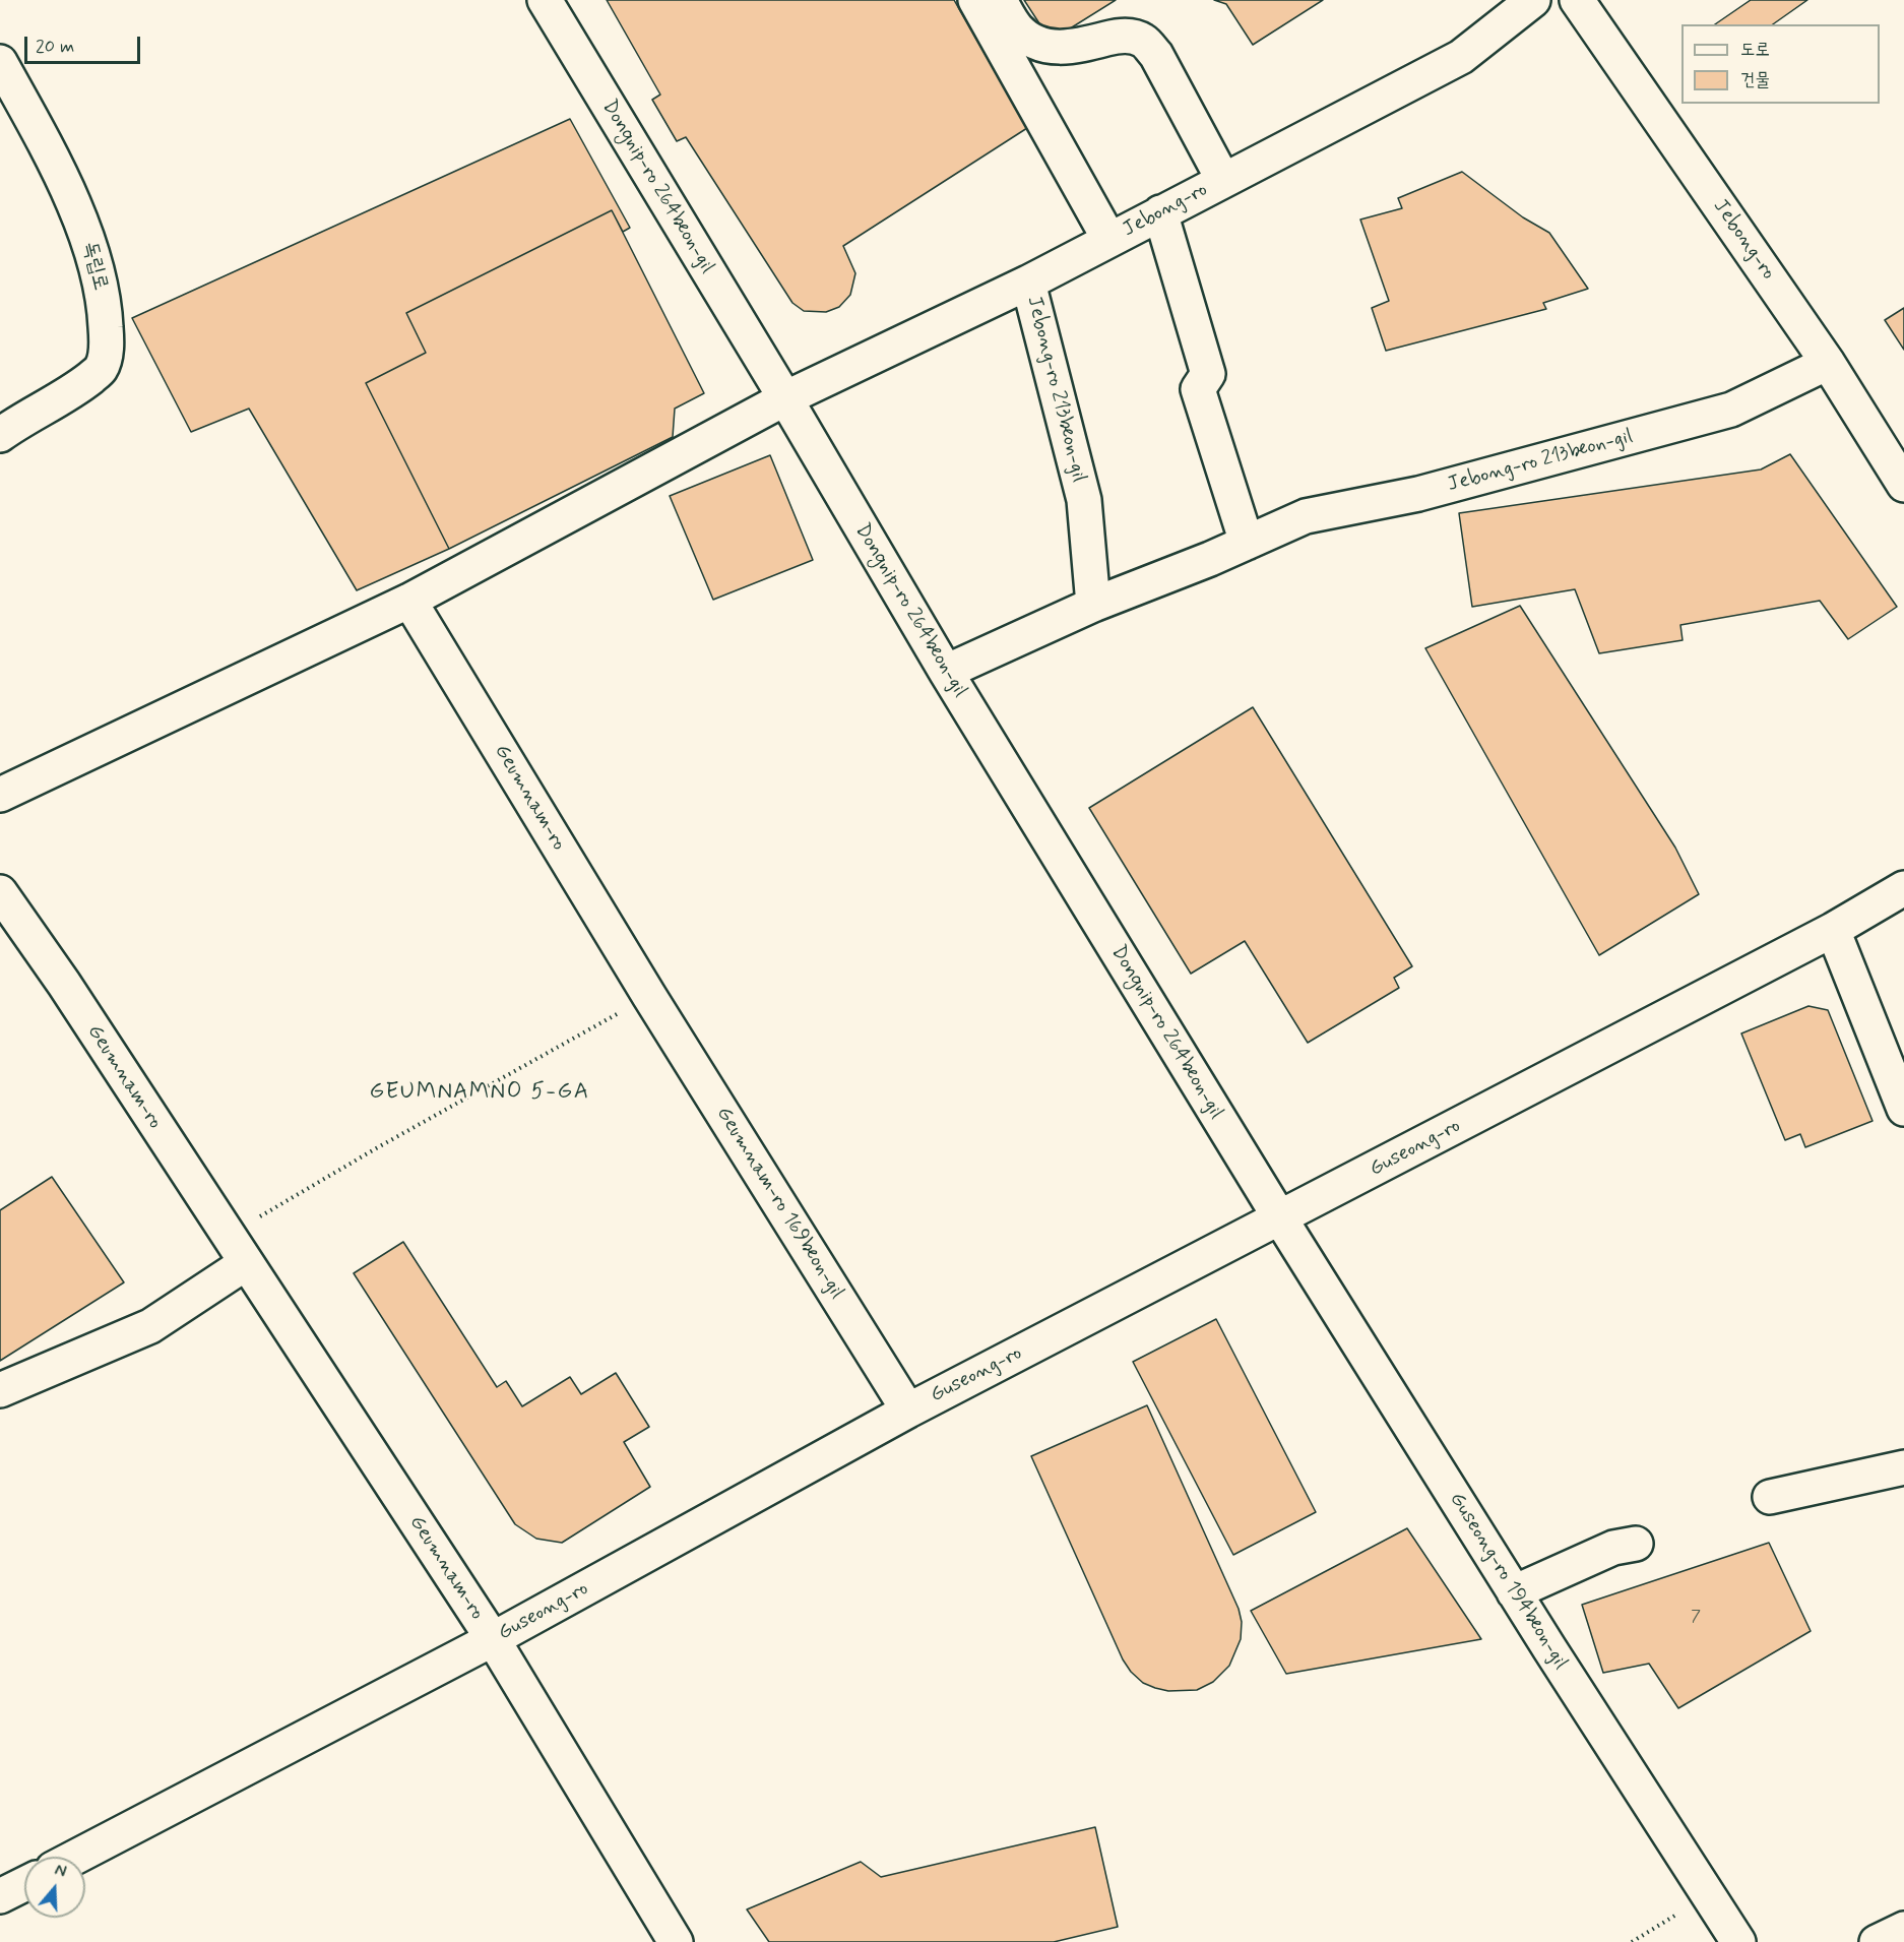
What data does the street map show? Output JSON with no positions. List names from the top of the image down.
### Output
{
  "streets": {
    "street": [
      "Dongnip-ro 264beon-gil",
      "Jebong-ro",
      "독립로",
      "Jebong-ro 213beon-gil",
      "Geumnam-ro",
      "Guseong-ro",
      "Geumnam-ro 169beon-gil",
      "Guseong-ro 194beon-gil"
    ]
  },
  "crossings": [
    ["Dongnip-ro 264beon-gil", "Jebong-ro"],
    ["Dongnip-ro 264beon-gil", "Jebong-ro 213beon-gil"],
    ["Dongnip-ro 264beon-gil", "Guseong-ro"],
    ["Dongnip-ro 264beon-gil", "Guseong-ro 194beon-gil"],
    ["Jebong-ro", "Jebong-ro 213beon-gil"],
    ["Geumnam-ro", "Guseong-ro"],
    ["Geumnam-ro", "Geumnam-ro 169beon-gil"],
    ["Guseong-ro", "Geumnam-ro 169beon-gil"],
    ["Guseong-ro", "Guseong-ro 194beon-gil"]
  ],
  "districts": ["GEUMNAMNO 5-GA"],
  "house_numbers": ["7"],
  "legend": ["도로", "건물"],
  "scale_bar": "20 m",
  "north": "top"
}
